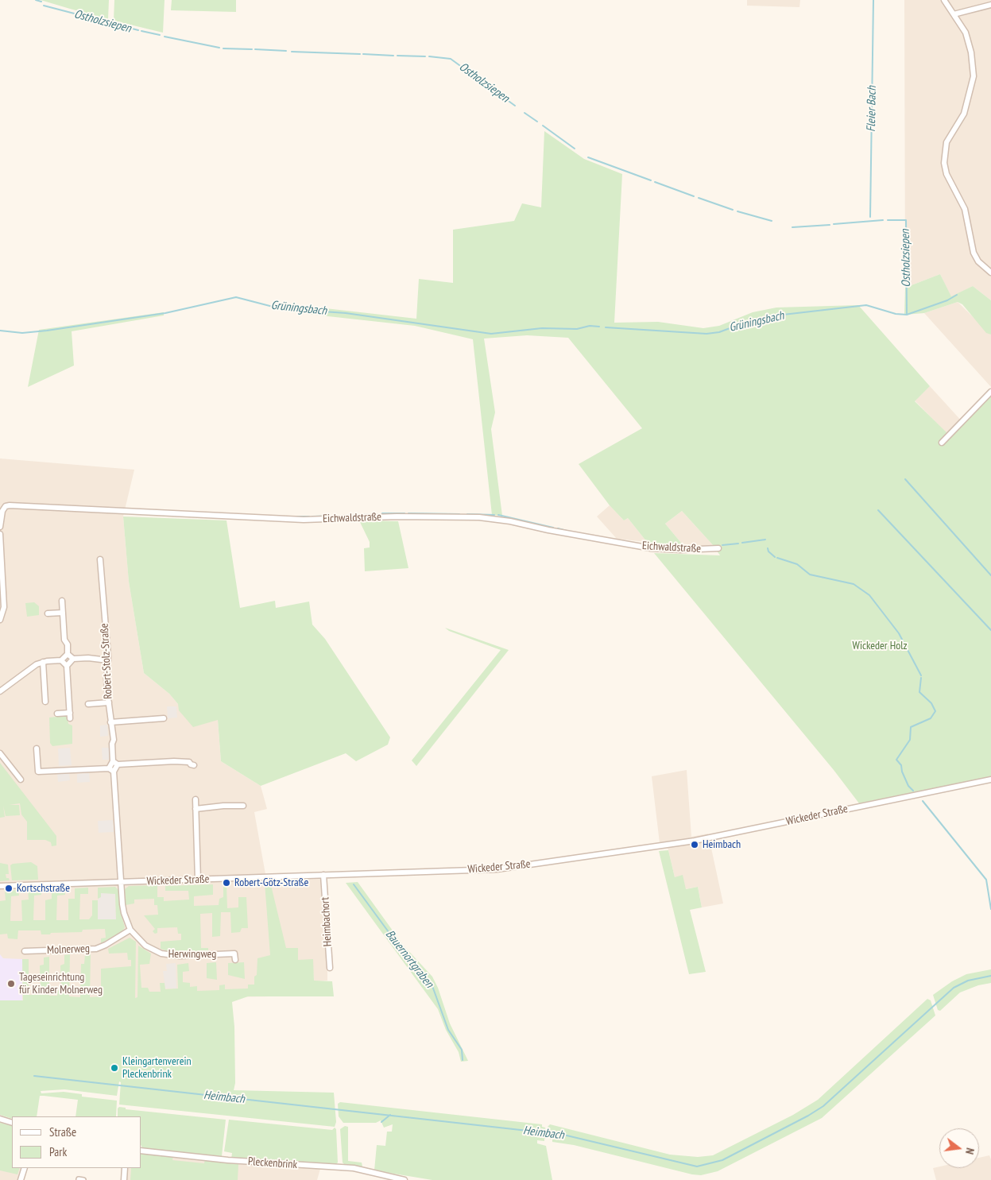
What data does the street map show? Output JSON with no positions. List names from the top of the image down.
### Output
{
  "streets": {
    "street": [
      "Eichwaldstraße",
      "Robert-Stolz-Straße",
      "Wickeder Straße",
      "Heimbachort",
      "Molnerweg",
      "Herwingweg",
      "Pleckenbrink"
    ]
  },
  "crossings": [
    ["Wickeder Straße", "Heimbachort"],
    ["Wickeder Straße", "Herwingweg"],
    ["Molnerweg", "Herwingweg"]
  ],
  "water": [
    "Ostholzsiepen",
    "Fleier Bach",
    "Grüningsbach",
    "Bauernortgraben",
    "Heimbach"
  ],
  "parks": ["Wickeder Holz"],
  "places": [
    "Heimbach",
    "Robert-Götz-Straße",
    "Kortschstraße",
    "Tageseinrichtung für Kinder Molnerweg",
    "Kleingartenverein Pleckenbrink"
  ],
  "legend": ["Straße", "Park"],
  "north": "right"
}
